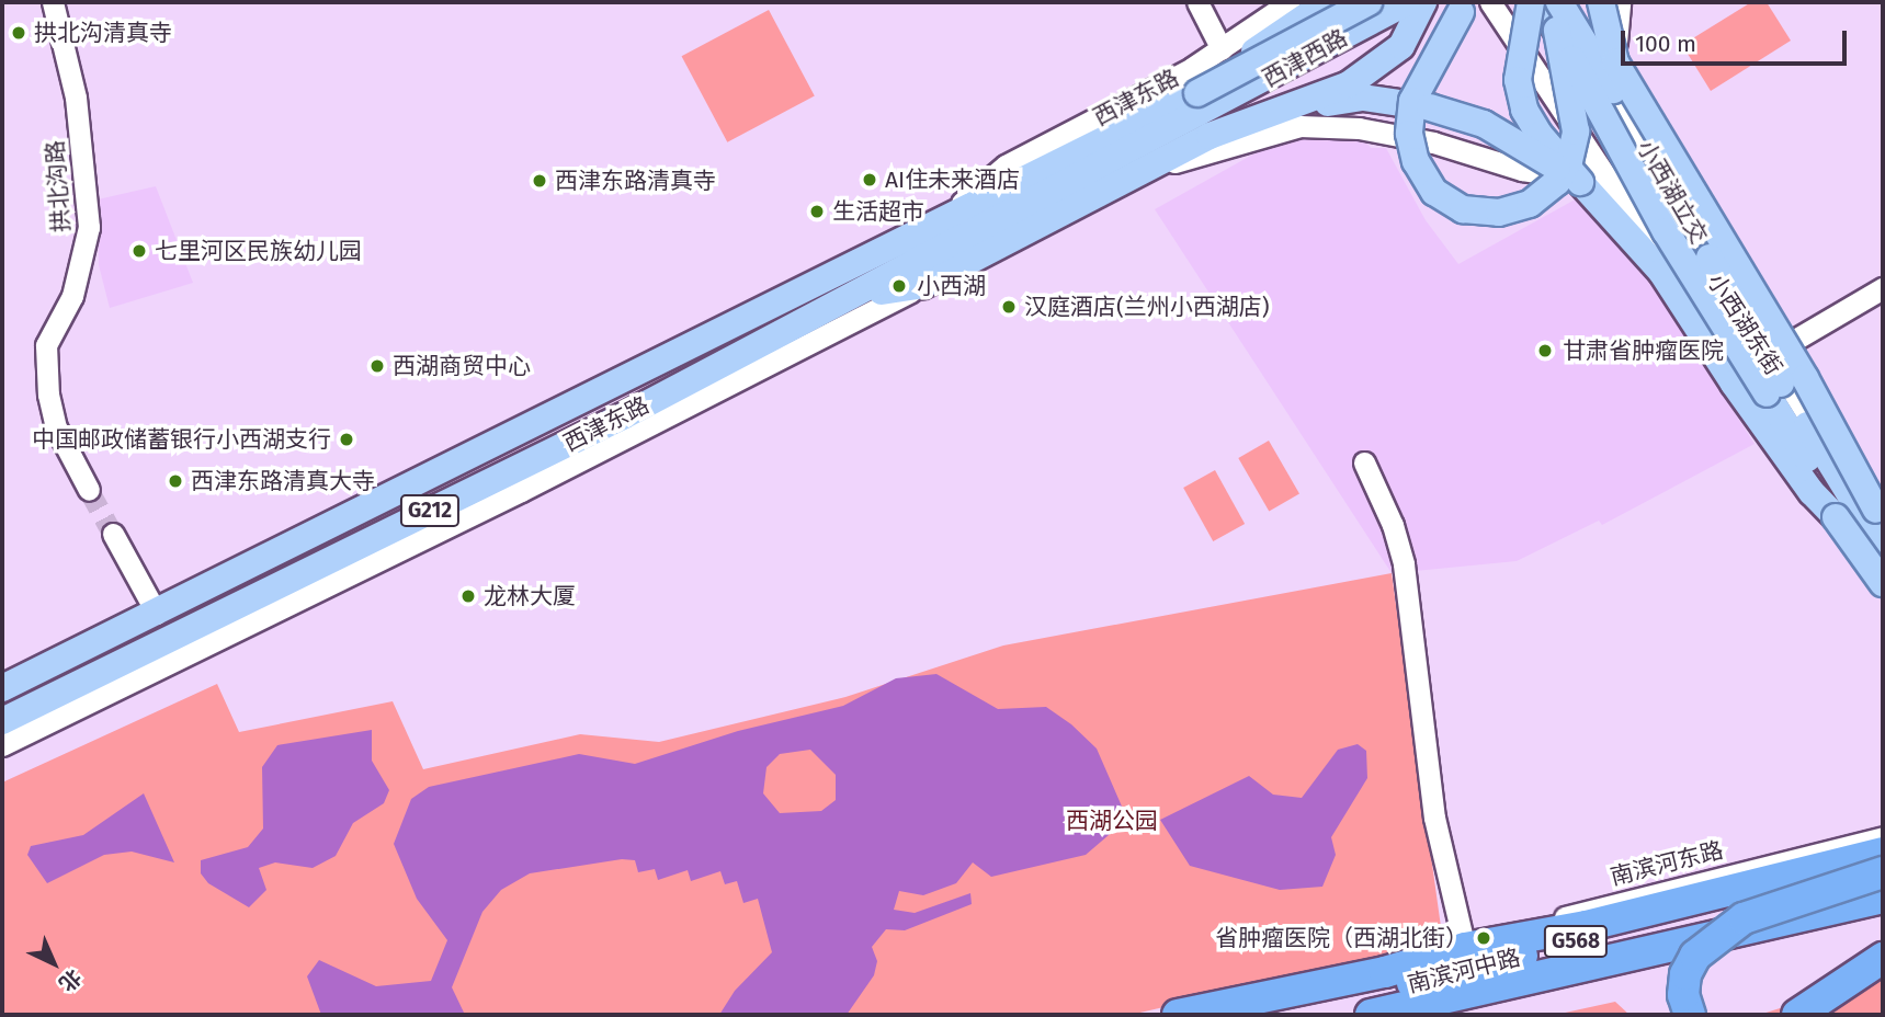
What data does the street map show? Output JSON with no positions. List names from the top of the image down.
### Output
{
  "streets": {
    "highway": ["G568", "南滨河中路"],
    "main road": [
      "西津西路",
      "西津东路",
      "小西湖立交",
      "G212"
    ],
    "street": ["拱北沟路", "小西湖东街", "南滨河东路"]
  },
  "crossings": [
    ["西津西路", "西津东路"]
  ],
  "parks": ["西湖公园"],
  "places": [
    "拱北沟清真寺",
    "AI住未来酒店",
    "西津东路清真寺",
    "生活超市",
    "七里河区民族幼儿园",
    "小西湖",
    "汉庭酒店(兰州小西湖店)",
    "甘肃省肿瘤医院",
    "西湖商贸中心",
    "中国邮政储蓄银行小西湖支行",
    "西津东路清真大寺",
    "龙林大厦",
    "省肿瘤医院（西湖北街）"
  ],
  "scale_bar": "100 m",
  "north": "bottom right"
}
